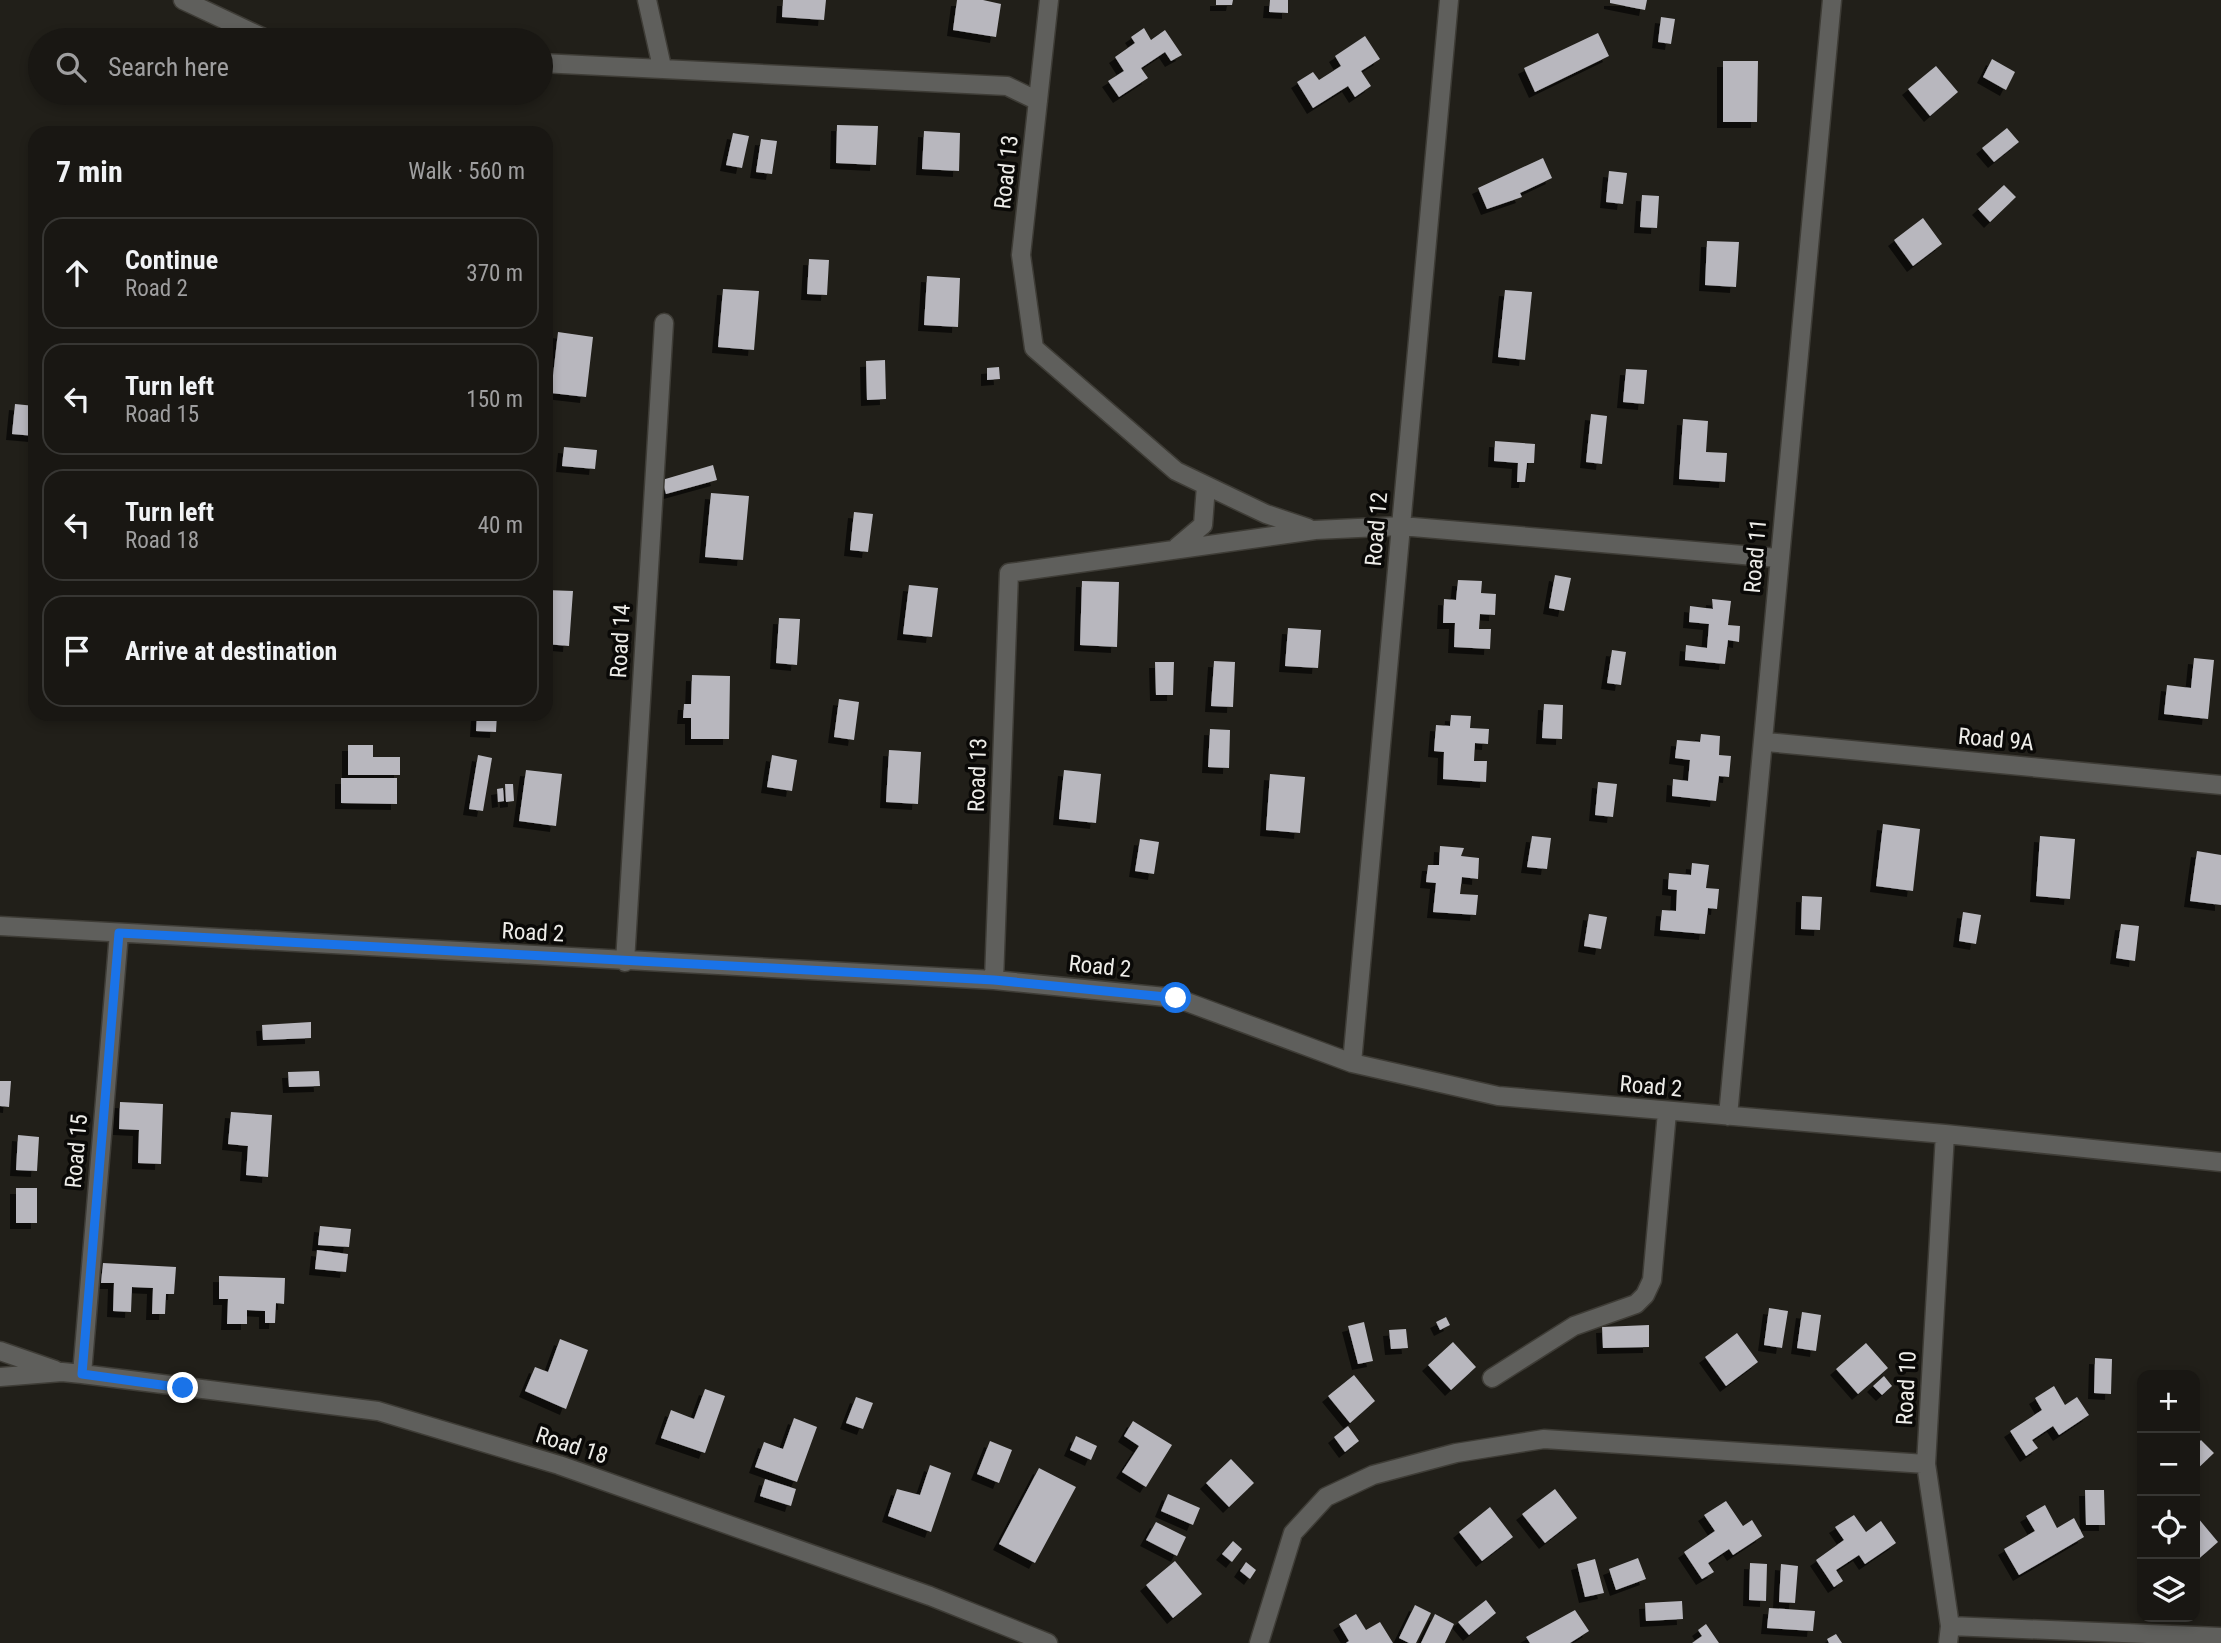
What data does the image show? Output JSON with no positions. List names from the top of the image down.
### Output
{
  "streets": {
    "street": [
      "Road 13",
      "Road 12",
      "Road 11",
      "Road 14",
      "Road 9A",
      "Road 2",
      "Road 15",
      "Road 10",
      "Road 18"
    ]
  },
  "crossings": [
    ["Road 13", "Road 2"],
    ["Road 12", "Road 2"],
    ["Road 11", "Road 9A"],
    ["Road 11", "Road 2"],
    ["Road 14", "Road 2"],
    ["Road 2", "Road 15"],
    ["Road 2", "Road 10"],
    ["Road 15", "Road 18"]
  ],
  "page": {
    "search": "Search here",
    "heading": ["7 min", "Walk · 560 m"],
    "list": [
      ["Continue", "Road 2", "370 m"],
      ["Turn left", "Road 15", "150 m"],
      ["Turn left", "Road 18", "40 m"],
      "Arrive at destination"
    ],
    "map_buttons": ["+", "−"]
  }
}
